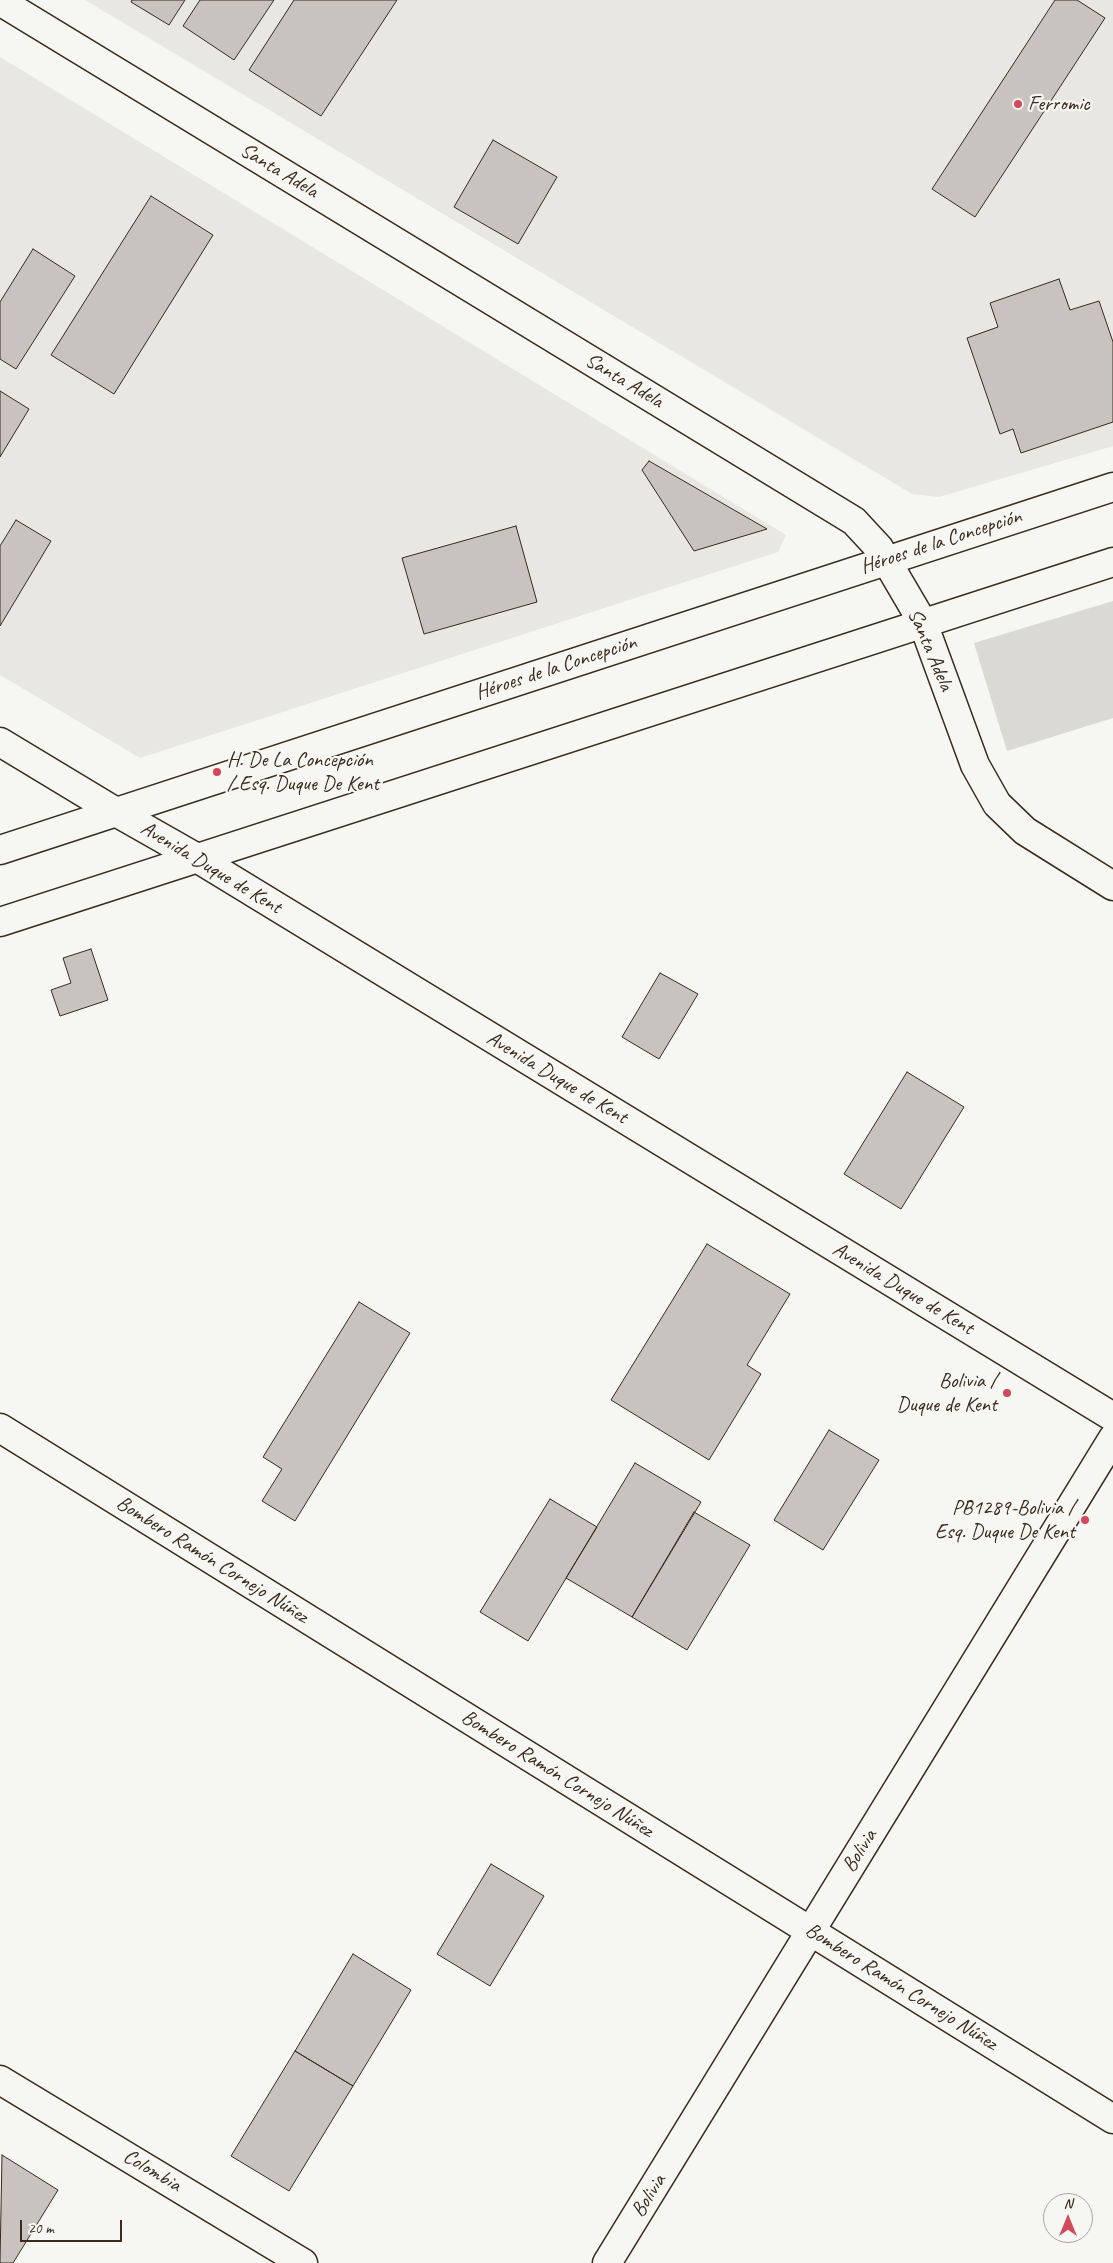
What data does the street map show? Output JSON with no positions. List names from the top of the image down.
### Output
{
  "streets": {
    "street": [
      "Santa Adela",
      "Héroes de la Concepción",
      "Avenida Duque de Kent",
      "Bombero Ramón Cornejo Núñez",
      "Bolivia",
      "Colombia"
    ]
  },
  "crossings": [
    ["Santa Adela", "Héroes de la Concepción"],
    ["Héroes de la Concepción", "Avenida Duque de Kent"],
    ["Bombero Ramón Cornejo Núñez", "Bolivia"]
  ],
  "places": [
    "Ferromic",
    "H. De La Concepción / Esq. Duque De Kent",
    "Bolivia / Duque de Kent",
    "PB1289-Bolivia / Esq. Duque De Kent"
  ],
  "scale_bar": "20 m",
  "north": "top"
}
